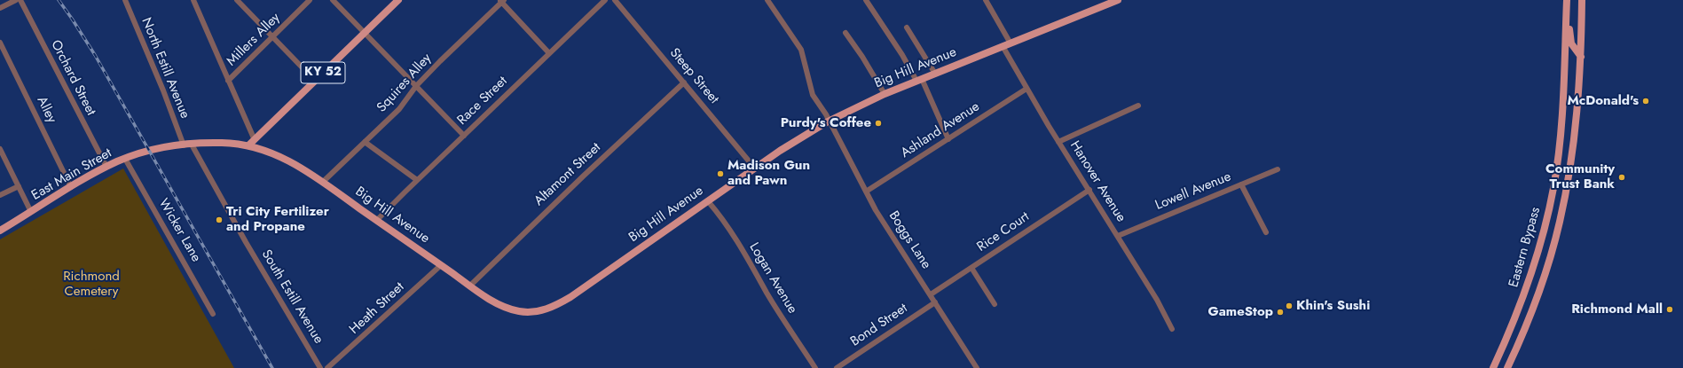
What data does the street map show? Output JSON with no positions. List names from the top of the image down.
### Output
{
  "streets": {
    "main road": [
      "Big Hill Avenue",
      "KY 52",
      "East Main Street",
      "Eastern Bypass"
    ],
    "street": [
      "Millers Alley",
      "North Estill Avenue",
      "Steep Street",
      "Orchard Street",
      "Squires Alley",
      "Race Street",
      "Alley",
      "Ashland Avenue",
      "Altamont Street",
      "Hanover Avenue",
      "Lowell Avenue",
      "Wicker Lane",
      "Rice Court",
      "Boggs Lane",
      "Logan Avenue",
      "South Estill Avenue",
      "Heath Street",
      "Bond Street"
    ]
  },
  "crossings": [
    ["Millers Alley", "KY 52"],
    ["North Estill Avenue", "East Main Street"],
    ["Big Hill Avenue", "KY 52"],
    ["Big Hill Avenue", "Steep Street"],
    ["Big Hill Avenue", "Squires Alley"],
    ["Big Hill Avenue", "Race Street"],
    ["Big Hill Avenue", "East Main Street"],
    ["Big Hill Avenue", "Altamont Street"],
    ["Big Hill Avenue", "Hanover Avenue"],
    ["Big Hill Avenue", "Boggs Lane"],
    ["Big Hill Avenue", "Logan Avenue"],
    ["Big Hill Avenue", "Heath Street"],
    ["KY 52", "East Main Street"],
    ["Steep Street", "Altamont Street"],
    ["Orchard Street", "East Main Street"],
    ["Alley", "East Main Street"],
    ["Ashland Avenue", "Hanover Avenue"],
    ["Ashland Avenue", "Boggs Lane"],
    ["East Main Street", "Wicker Lane"],
    ["East Main Street", "South Estill Avenue"],
    ["Hanover Avenue", "Lowell Avenue"],
    ["Hanover Avenue", "Rice Court"],
    ["Rice Court", "Boggs Lane"],
    ["Boggs Lane", "Bond Street"]
  ],
  "parks": ["Richmond Cemetery"],
  "places": [
    "McDonald's",
    "Purdy's Coffee",
    "Madison Gun and Pawn",
    "Community Trust Bank",
    "Tri City Fertilizer and Propane",
    "Khin's Sushi",
    "Richmond Mall",
    "GameStop"
  ]
}
